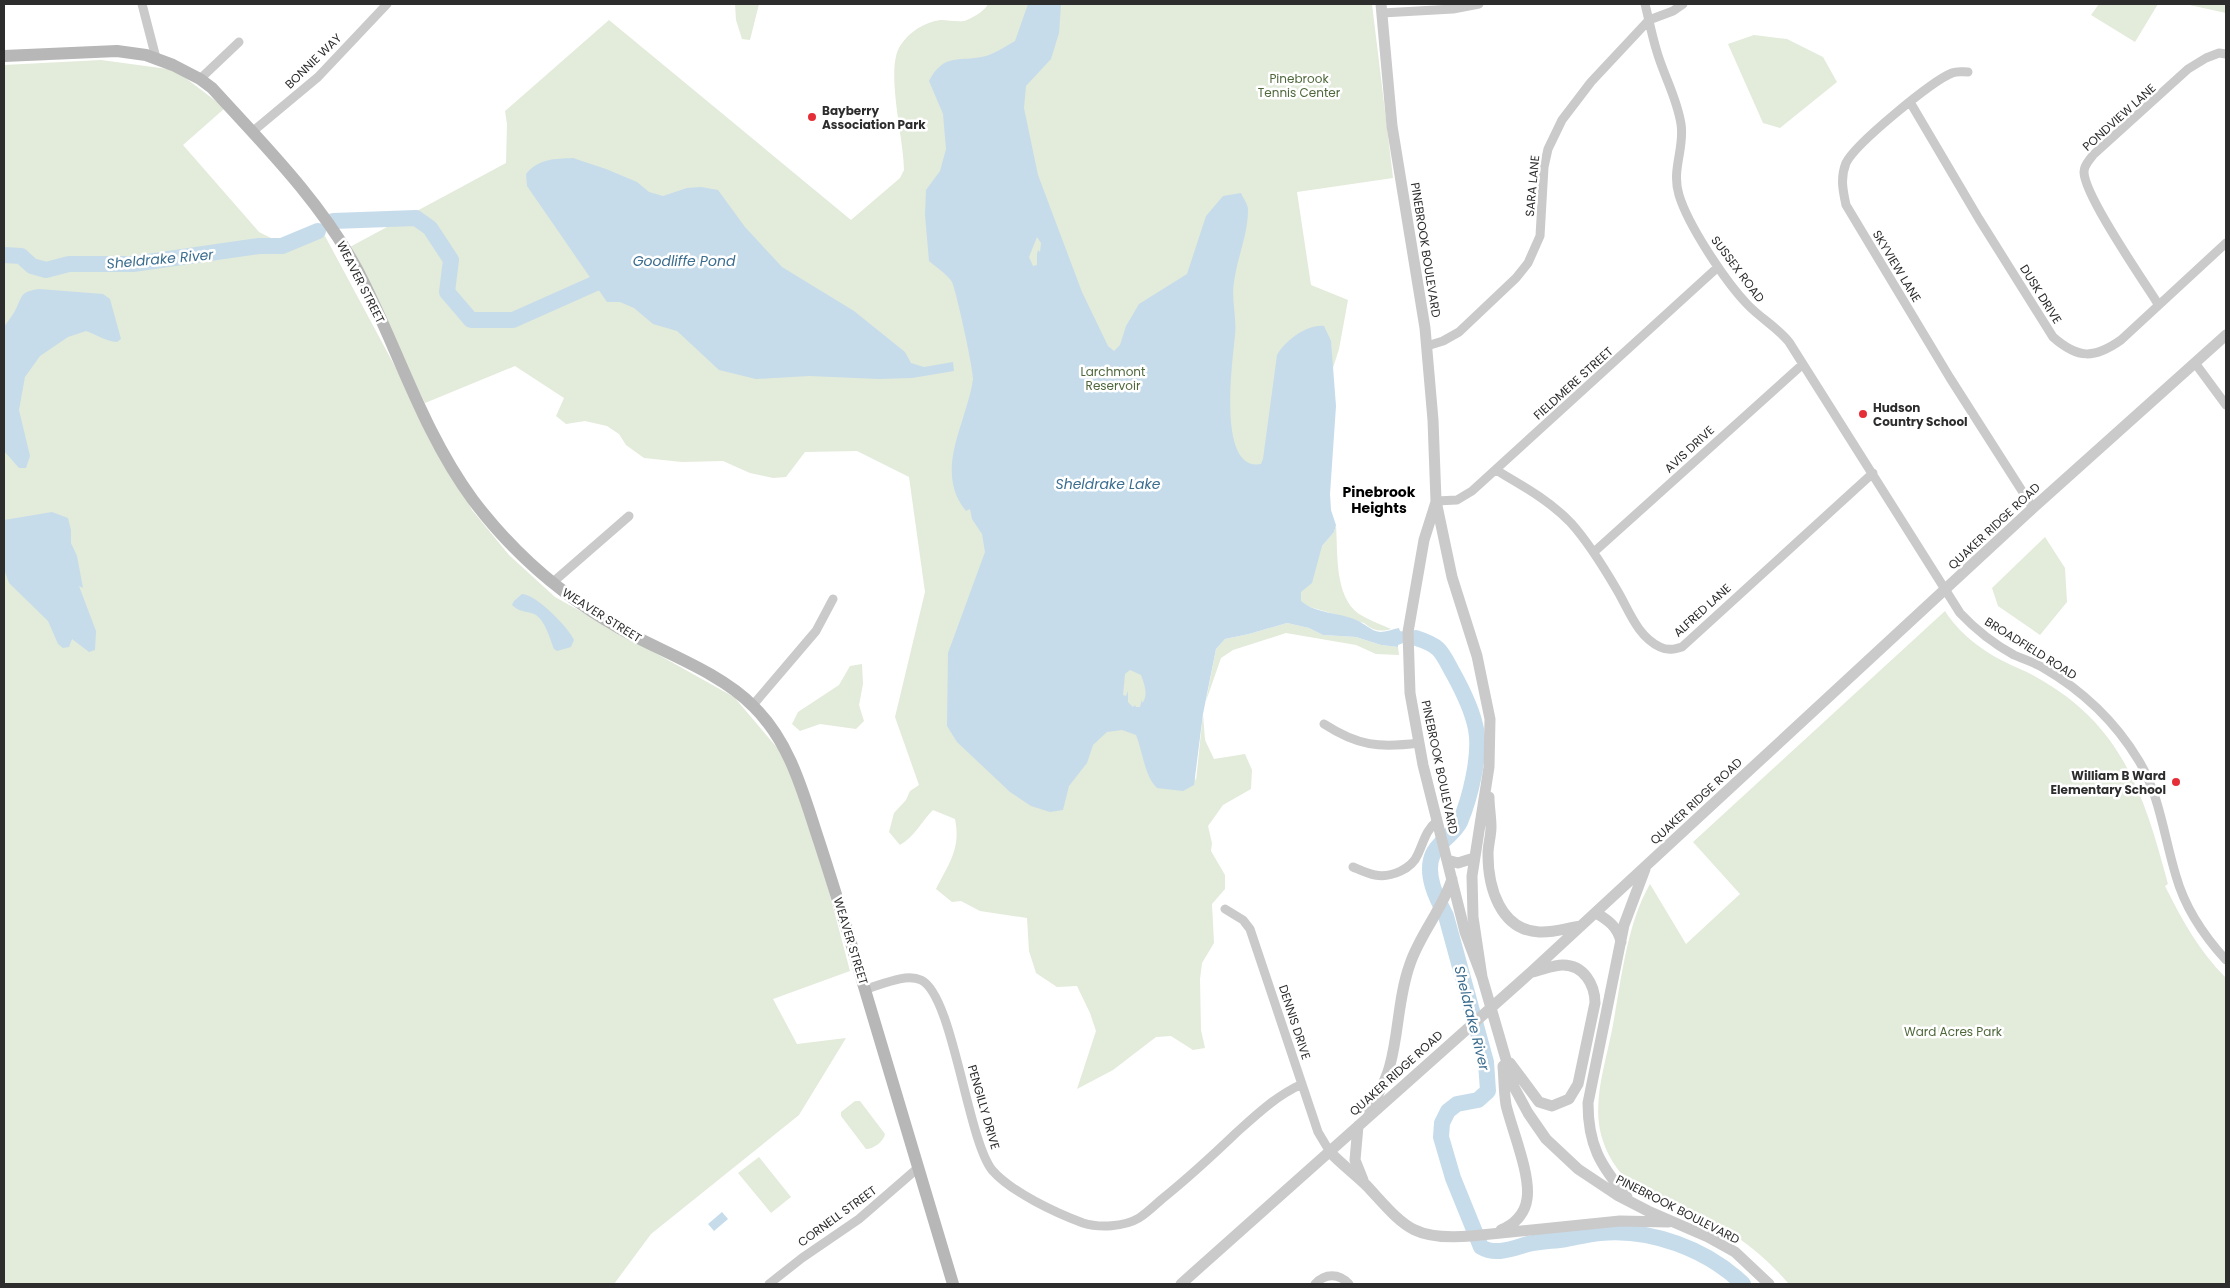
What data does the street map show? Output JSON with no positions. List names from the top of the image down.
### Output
{
  "streets": {
    "main road": ["WEAVER STREET"],
    "street": [
      "BONNIE WAY",
      "PONDVIEW LANE",
      "SARA LANE",
      "PINEBROOK BOULEVARD",
      "SKYVIEW LANE",
      "SUSSEX ROAD",
      "DUSK DRIVE",
      "FIELDMERE STREET",
      "AVIS DRIVE",
      "QUAKER RIDGE ROAD",
      "ALFRED LANE",
      "BROADFIELD ROAD",
      "DENNIS DRIVE",
      "PENGILLY DRIVE",
      "CORNELL STREET"
    ]
  },
  "crossings": [
    ["BONNIE WAY", "WEAVER STREET"],
    ["PONDVIEW LANE", "DUSK DRIVE"],
    ["SARA LANE", "PINEBROOK BOULEVARD"],
    ["SARA LANE", "SUSSEX ROAD"],
    ["PINEBROOK BOULEVARD", "FIELDMERE STREET"],
    ["SKYVIEW LANE", "DUSK DRIVE"],
    ["SKYVIEW LANE", "QUAKER RIDGE ROAD"],
    ["SUSSEX ROAD", "FIELDMERE STREET"],
    ["SUSSEX ROAD", "AVIS DRIVE"],
    ["SUSSEX ROAD", "QUAKER RIDGE ROAD"],
    ["SUSSEX ROAD", "ALFRED LANE"],
    ["SUSSEX ROAD", "BROADFIELD ROAD"],
    ["WEAVER STREET", "PENGILLY DRIVE"],
    ["WEAVER STREET", "CORNELL STREET"],
    ["FIELDMERE STREET", "ALFRED LANE"],
    ["AVIS DRIVE", "ALFRED LANE"],
    ["QUAKER RIDGE ROAD", "BROADFIELD ROAD"],
    ["QUAKER RIDGE ROAD", "DENNIS DRIVE"],
    ["DENNIS DRIVE", "PENGILLY DRIVE"]
  ],
  "districts": ["Pinebrook Heights"],
  "water": ["Sheldrake River", "Goodliffe Pond", "Sheldrake Lake"],
  "parks": ["Pinebrook Tennis Center", "Larchmont Reservoir", "Ward Acres Park"],
  "places": ["Bayberry Association Park", "Hudson Country School", "William B Ward Elementary School"]
}
